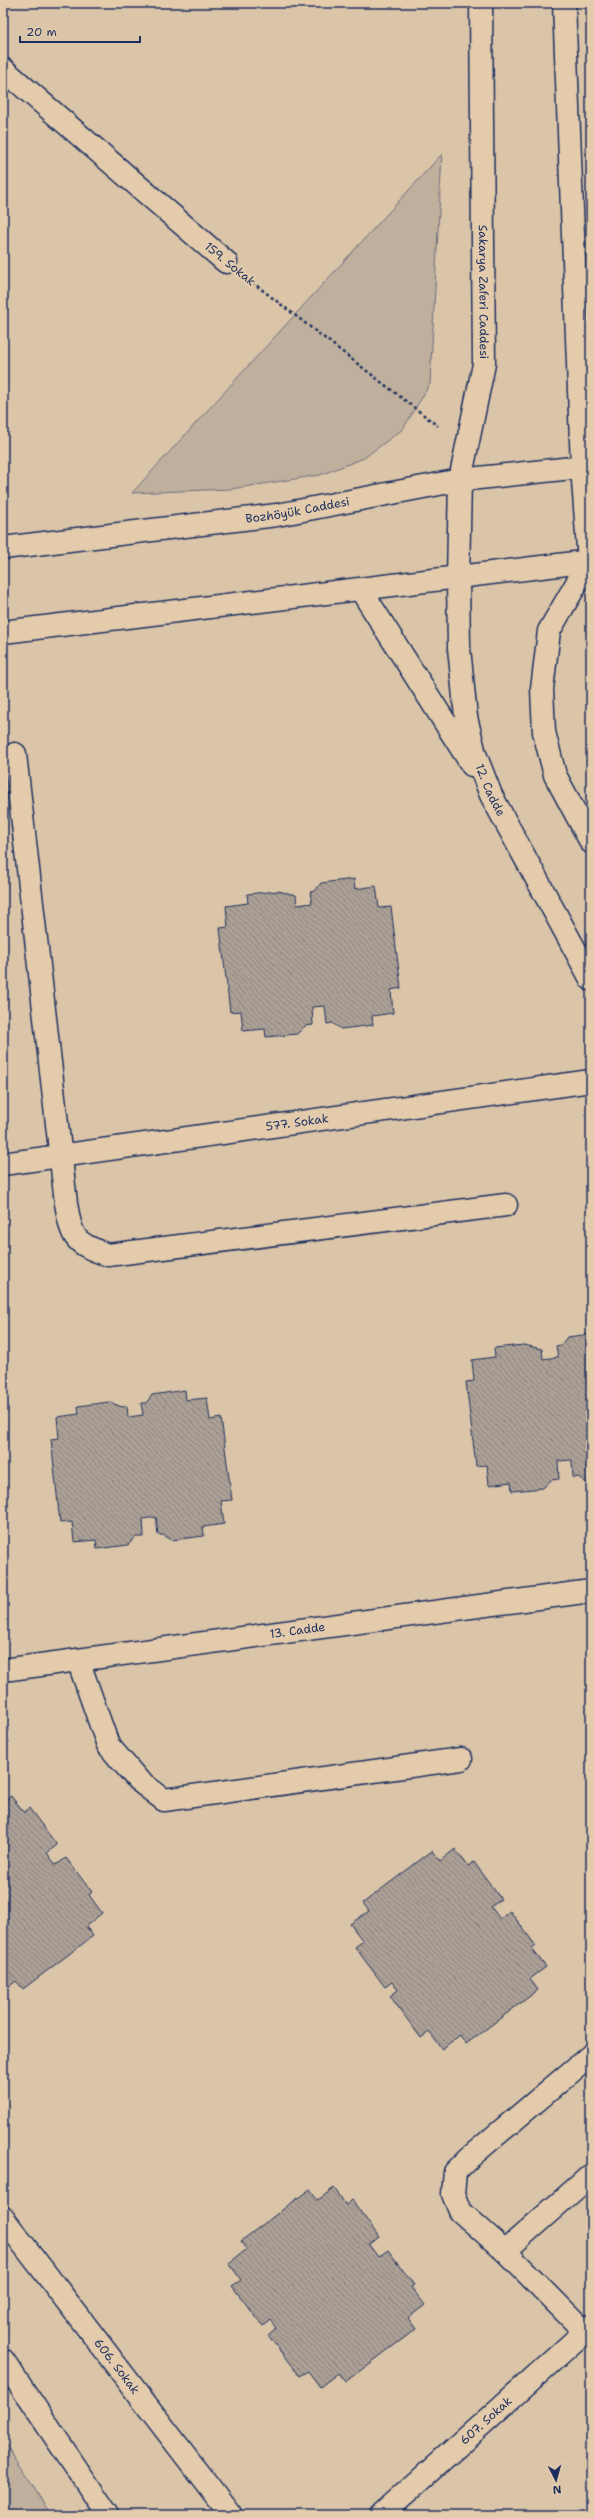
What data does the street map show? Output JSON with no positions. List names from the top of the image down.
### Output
{
  "streets": {
    "main road": [
      "159. Sokak",
      "Sakarya Zaferi Caddesi",
      "Bozhöyük Caddesi",
      "12. Cadde",
      "577. Sokak",
      "13. Cadde",
      "606. Sokak",
      "607. Sokak"
    ]
  },
  "crossings": [
    ["159. Sokak", "Sakarya Zaferi Caddesi"],
    ["Sakarya Zaferi Caddesi", "Bozhöyük Caddesi"],
    ["Sakarya Zaferi Caddesi", "12. Cadde"]
  ],
  "scale_bar": "20 m",
  "north": "bottom"
}
